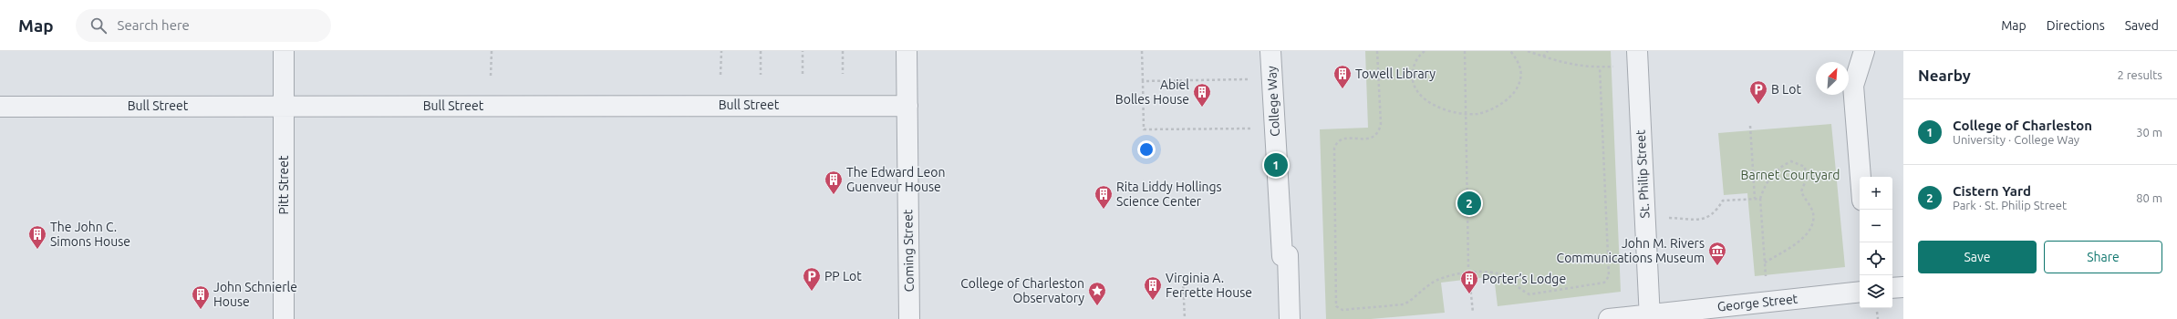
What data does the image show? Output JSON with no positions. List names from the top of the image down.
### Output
{
  "streets": {
    "street": [
      "College Way",
      "Bull Street",
      "St. Philip Street",
      "Pitt Street",
      "Coming Street",
      "George Street"
    ]
  },
  "crossings": [
    ["Bull Street", "Pitt Street"],
    ["Bull Street", "Coming Street"],
    ["St. Philip Street", "George Street"]
  ],
  "parks": ["Barnet Courtyard"],
  "places": {
    "building": [
      "Towell Library",
      "Abiel Bolles House",
      "The Edward Leon Guenveur House",
      "Rita Liddy Hollings Science Center",
      "The John C. Simons House",
      "Porter’s Lodge",
      "Virginia A. Ferrette House",
      "John Schnierle House"
    ],
    "parking": ["B Lot", "PP Lot"],
    "museum": ["John M. Rivers Communications Museum"],
    "place": ["College of Charleston Observatory"]
  },
  "north": "top right",
  "page": {
    "header": "Map",
    "search": "Search here",
    "nav": ["Map", "Directions", "Saved"],
    "heading": ["Nearby", "2 results"],
    "list": [
      {
        "mark": "1",
        "name": "College of Charleston",
        "note": "University · College Way",
        "value": "30 m"
      },
      {
        "mark": "2",
        "name": "Cistern Yard",
        "note": "Park · St. Philip Street",
        "value": "80 m"
      }
    ],
    "pins": ["1", "2"],
    "map_buttons": ["+", "−"],
    "buttons": ["Save", "Share"]
  }
}
